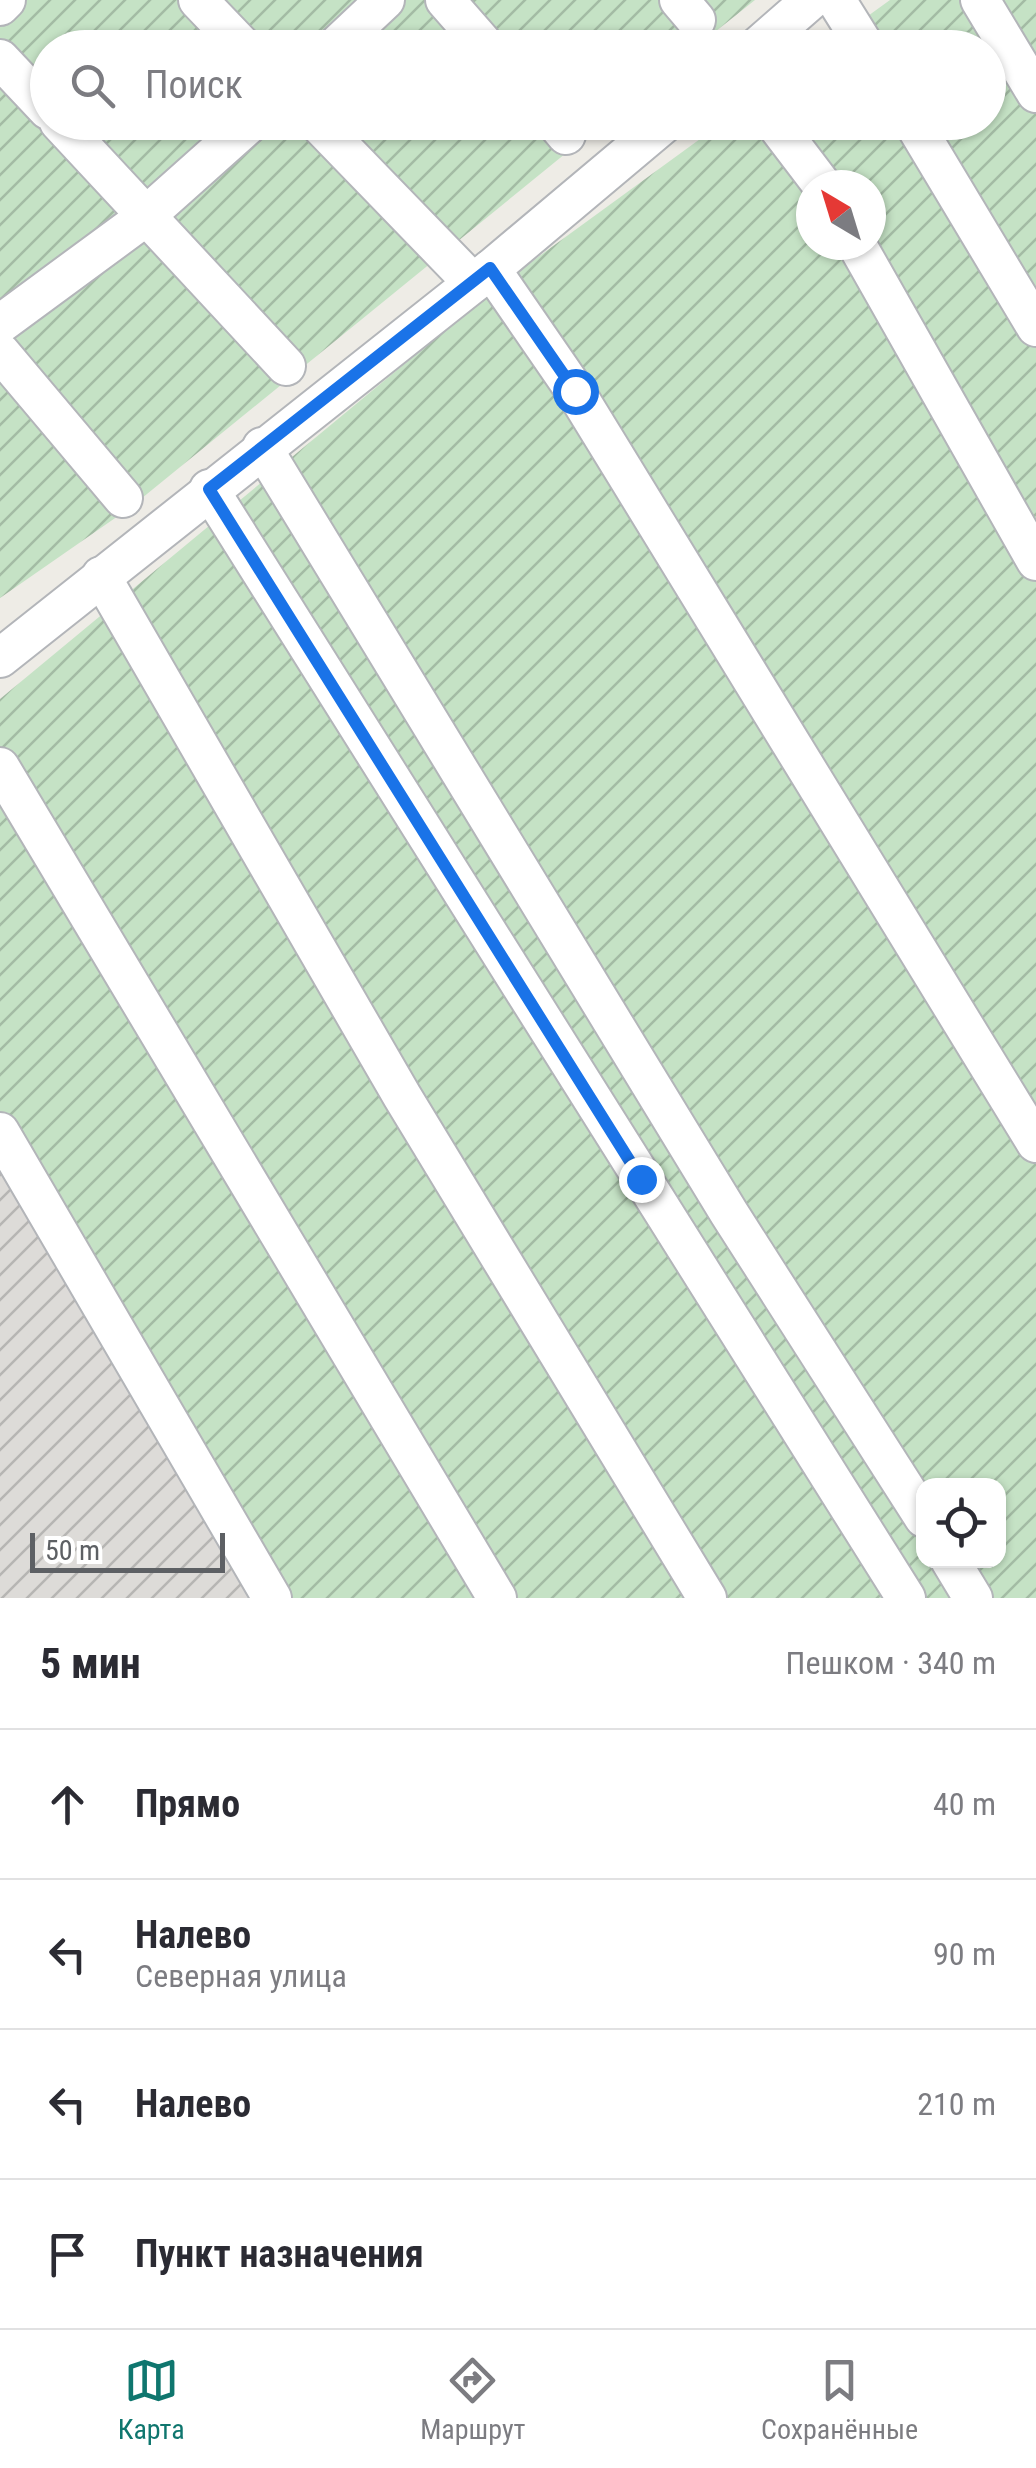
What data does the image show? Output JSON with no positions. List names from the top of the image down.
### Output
{
  "scale_bar": "50 m",
  "north": "top left",
  "page": {
    "search": "Поиск",
    "scale": "50 m",
    "heading": ["5 мин", "Пешком · 340 m"],
    "list": [
      ["Прямо", "40 m"],
      ["Налево", "Северная улица", "90 m"],
      ["Налево", "210 m"],
      "Пункт назначения"
    ],
    "nav": ["Карта", "Маршрут", "Сохранённые"]
  }
}
